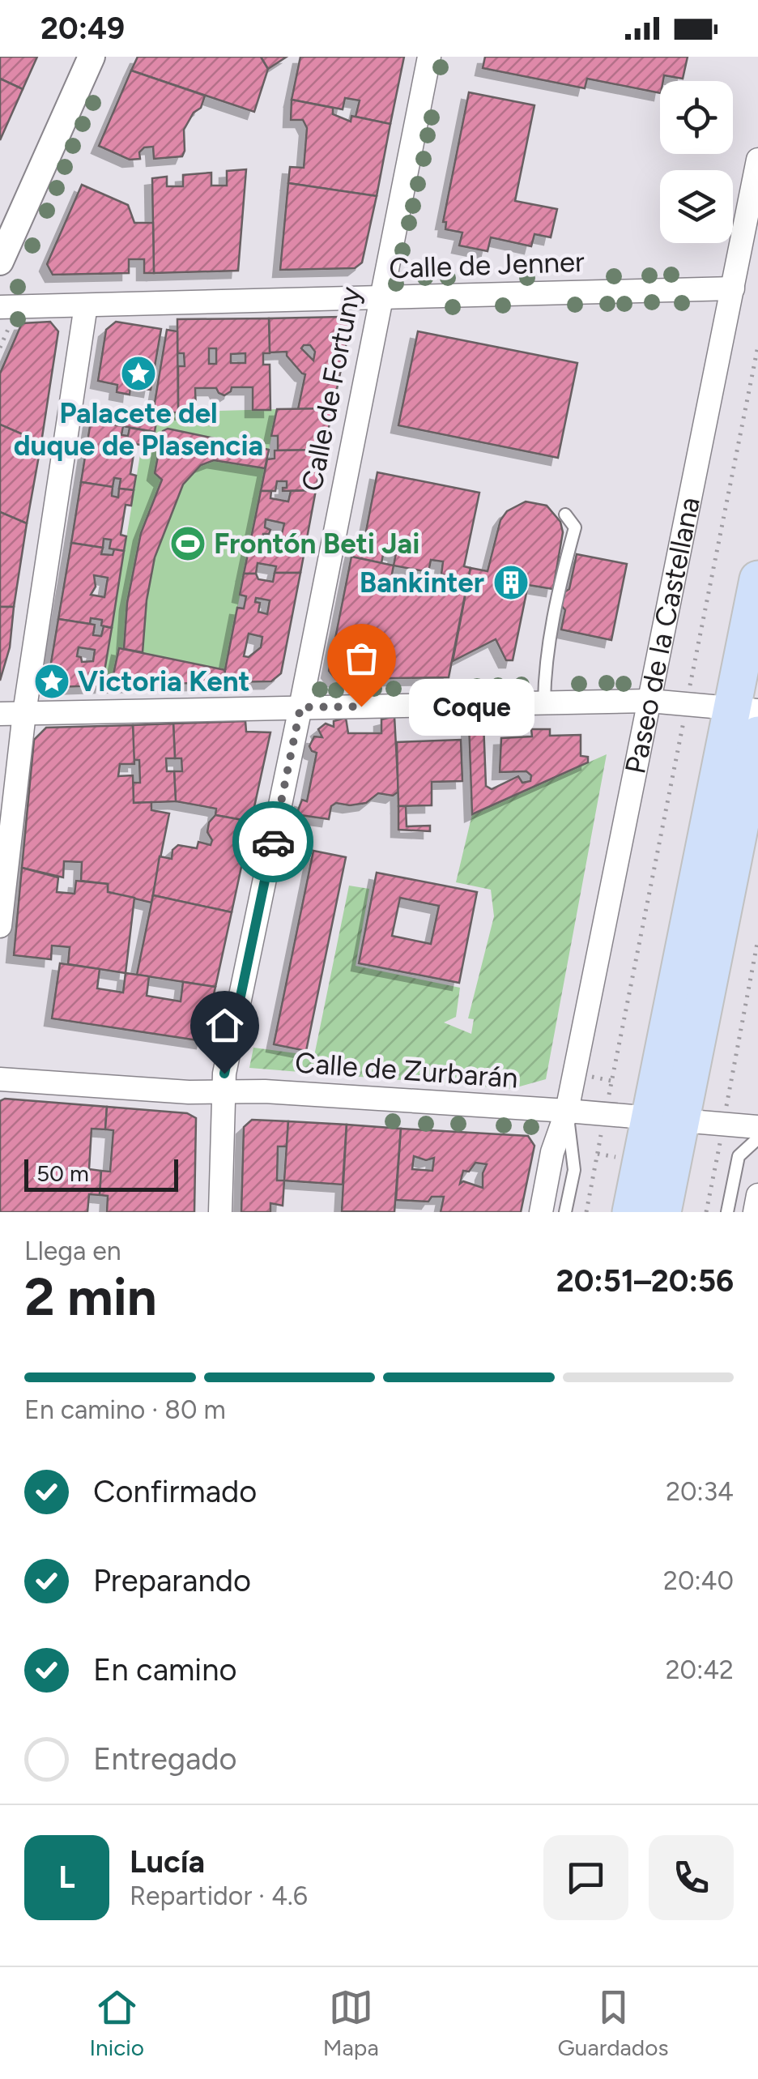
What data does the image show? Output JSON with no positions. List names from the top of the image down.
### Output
{
  "streets": {
    "street": [
      "Calle de Jenner",
      "Calle de Fortuny",
      "Paseo de la Castellana",
      "Calle de Zurbarán"
    ]
  },
  "crossings": [
    ["Calle de Jenner", "Calle de Fortuny"],
    ["Calle de Jenner", "Paseo de la Castellana"],
    ["Calle de Fortuny", "Calle de Zurbarán"],
    ["Paseo de la Castellana", "Calle de Zurbarán"]
  ],
  "places": {
    "place": ["Palacete del duque de Plasencia", "Victoria Kent"],
    "sports": ["Frontón Beti Jai"],
    "building": ["Bankinter"],
    "other": ["Coque"]
  },
  "scale_bar": "50 m",
  "page": {
    "status": "20:49",
    "bubble": "Coque",
    "scale": "50 m",
    "heading": ["2 min", "Llega en", "20:51–20:56"],
    "panel": ["Lucía", "Repartidor · 4.6"],
    "bar": "En camino · 80 m",
    "list": [
      ["Confirmado", "20:34"],
      ["Preparando", "20:40"],
      ["En camino", "20:42"],
      "Entregado"
    ],
    "round": "L",
    "tabs": ["Inicio", "Mapa", "Guardados"]
  }
}
